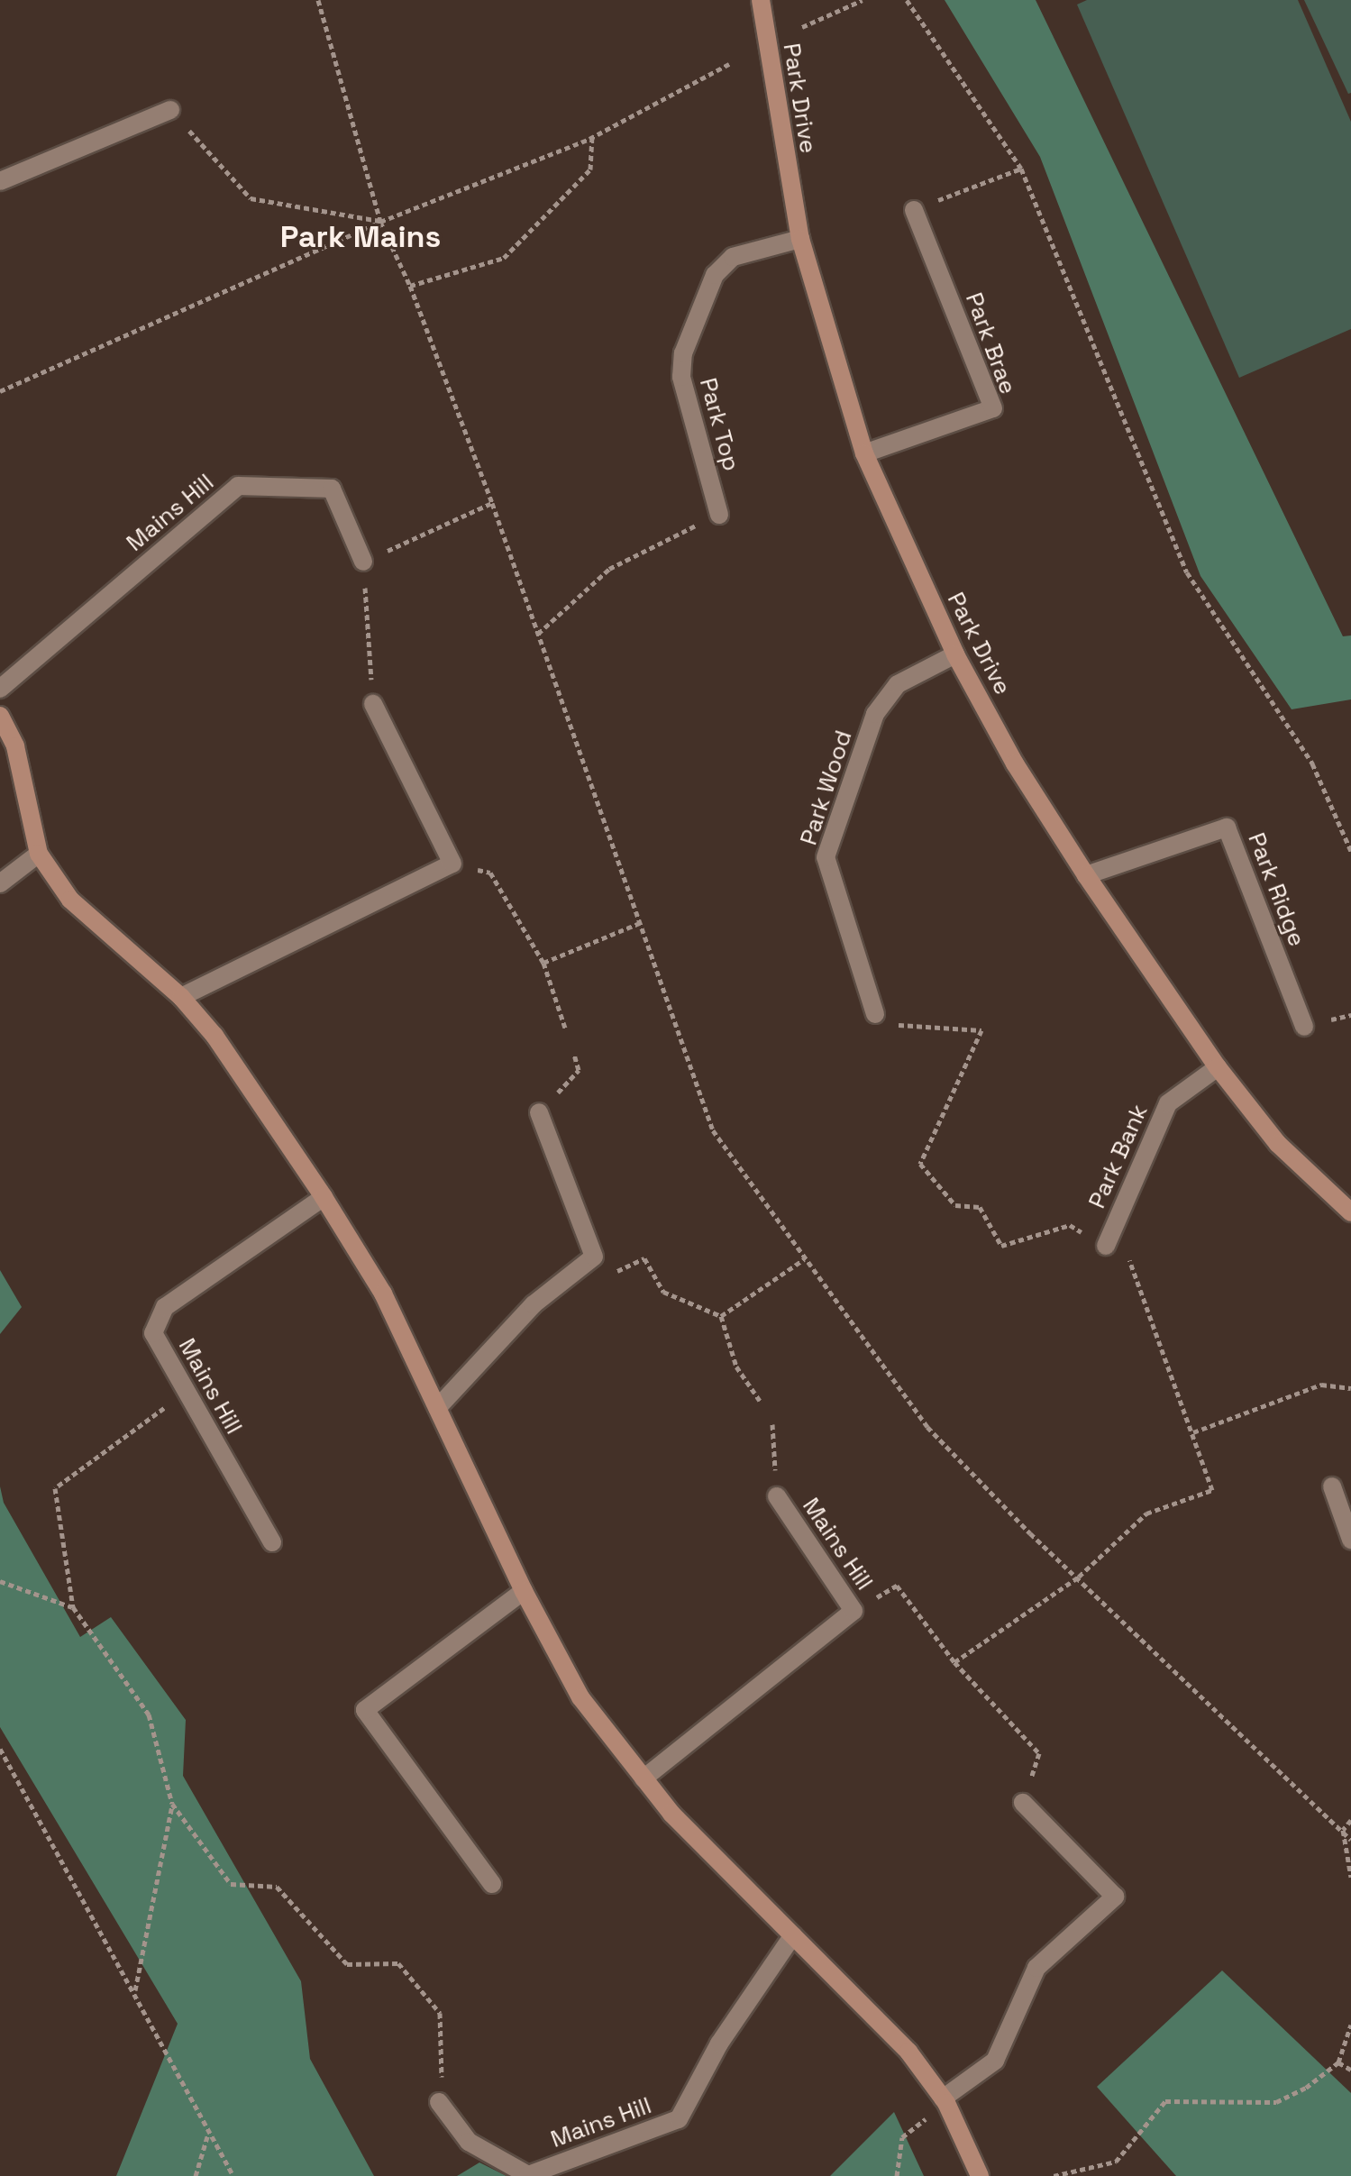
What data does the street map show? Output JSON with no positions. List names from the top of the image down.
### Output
{
  "streets": {
    "street": [
      "Park Drive",
      "Park Brae",
      "Park Top",
      "Mains Hill",
      "Park Wood",
      "Park Ridge",
      "Park Bank"
    ]
  },
  "crossings": [
    ["Park Drive", "Park Brae"],
    ["Park Drive", "Park Top"],
    ["Park Drive", "Park Wood"],
    ["Park Drive", "Park Ridge"],
    ["Park Drive", "Park Bank"]
  ],
  "districts": ["Park Mains"]
}
